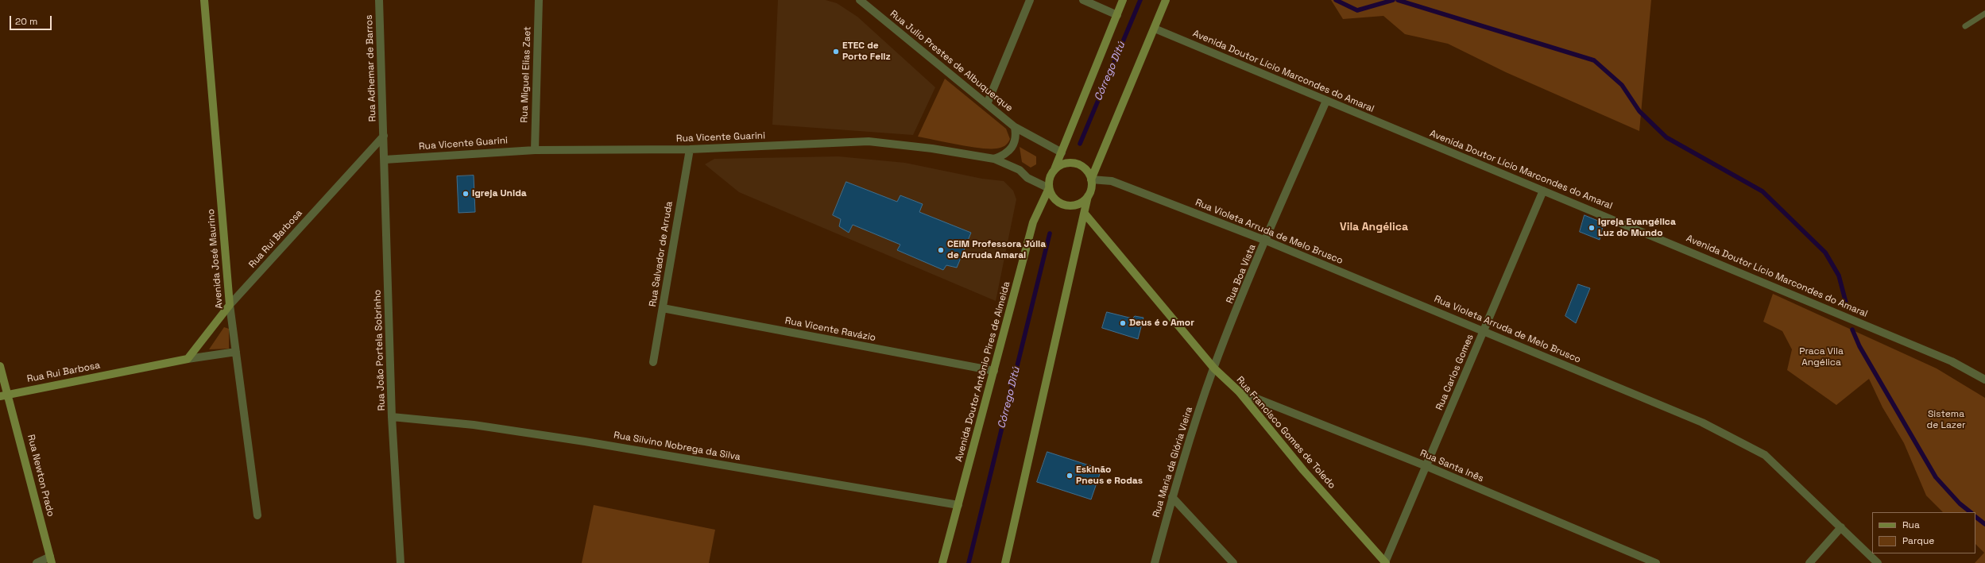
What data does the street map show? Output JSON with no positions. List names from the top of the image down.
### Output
{
  "streets": {
    "main road": [
      "Rua Rui Barbosa",
      "Avenida José Maurino",
      "Avenida Doutor Antônio Pires de Almeida",
      "Rua Francisco Gomes de Toledo",
      "Rua Newton Prado"
    ],
    "street": [
      "Rua Julio Prestes de Albuquerque",
      "Rua Adhemar de Barros",
      "Avenida Doutor Lício Marcondes do Amaral",
      "Rua Miguel Elias Zaet",
      "Rua Vicente Guarini",
      "Rua Violeta Arruda de Melo Brusco",
      "Rua Salvador de Arruda",
      "Rua Boa Vista",
      "Rua Vicente Ravázio",
      "Rua João Portela Sobrinho",
      "Rua Carlos Gomes",
      "Rua Silvino Nobrega da Silva",
      "Rua Maria da Glória Vieira",
      "Rua Santa Inês"
    ]
  },
  "crossings": [
    ["Rua Adhemar de Barros", "Rua Rui Barbosa"],
    ["Rua Adhemar de Barros", "Rua João Portela Sobrinho"],
    ["Avenida Doutor Lício Marcondes do Amaral", "Rua Boa Vista"],
    ["Avenida Doutor Lício Marcondes do Amaral", "Rua Carlos Gomes"],
    ["Rua Miguel Elias Zaet", "Rua Vicente Guarini"],
    ["Rua Vicente Guarini", "Rua Violeta Arruda de Melo Brusco"],
    ["Rua Vicente Guarini", "Rua Salvador de Arruda"],
    ["Rua Vicente Guarini", "Rua João Portela Sobrinho"],
    ["Rua Vicente Guarini", "Avenida Doutor Antônio Pires de Almeida"],
    ["Rua Violeta Arruda de Melo Brusco", "Rua Boa Vista"],
    ["Rua Violeta Arruda de Melo Brusco", "Avenida Doutor Antônio Pires de Almeida"],
    ["Rua Violeta Arruda de Melo Brusco", "Rua Carlos Gomes"],
    ["Rua Rui Barbosa", "Avenida José Maurino"],
    ["Rua Rui Barbosa", "Rua João Portela Sobrinho"],
    ["Rua Rui Barbosa", "Rua Newton Prado"],
    ["Rua Salvador de Arruda", "Rua Vicente Ravázio"],
    ["Rua Boa Vista", "Rua Francisco Gomes de Toledo"],
    ["Rua Boa Vista", "Rua Maria da Glória Vieira"],
    ["Rua Vicente Ravázio", "Avenida Doutor Antônio Pires de Almeida"],
    ["Rua João Portela Sobrinho", "Rua Silvino Nobrega da Silva"],
    ["Avenida Doutor Antônio Pires de Almeida", "Rua Silvino Nobrega da Silva"],
    ["Rua Carlos Gomes", "Rua Francisco Gomes de Toledo"],
    ["Rua Carlos Gomes", "Rua Santa Inês"],
    ["Rua Francisco Gomes de Toledo", "Rua Maria da Glória Vieira"],
    ["Rua Francisco Gomes de Toledo", "Rua Santa Inês"]
  ],
  "districts": ["Vila Angélica"],
  "water": ["Córrego Ditú"],
  "parks": ["Praca Vila Angélica", "Sistema de Lazer"],
  "places": [
    "ETEC de Porto Feliz",
    "Igreja Unida",
    "Igreja Evangélica Luz do Mundo",
    "CEIM Professora Júlia de Arruda Amaral",
    "Deus é o Amor",
    "Eskinão Pneus e Rodas"
  ],
  "legend": ["Rua", "Parque"],
  "scale_bar": "20 m"
}
